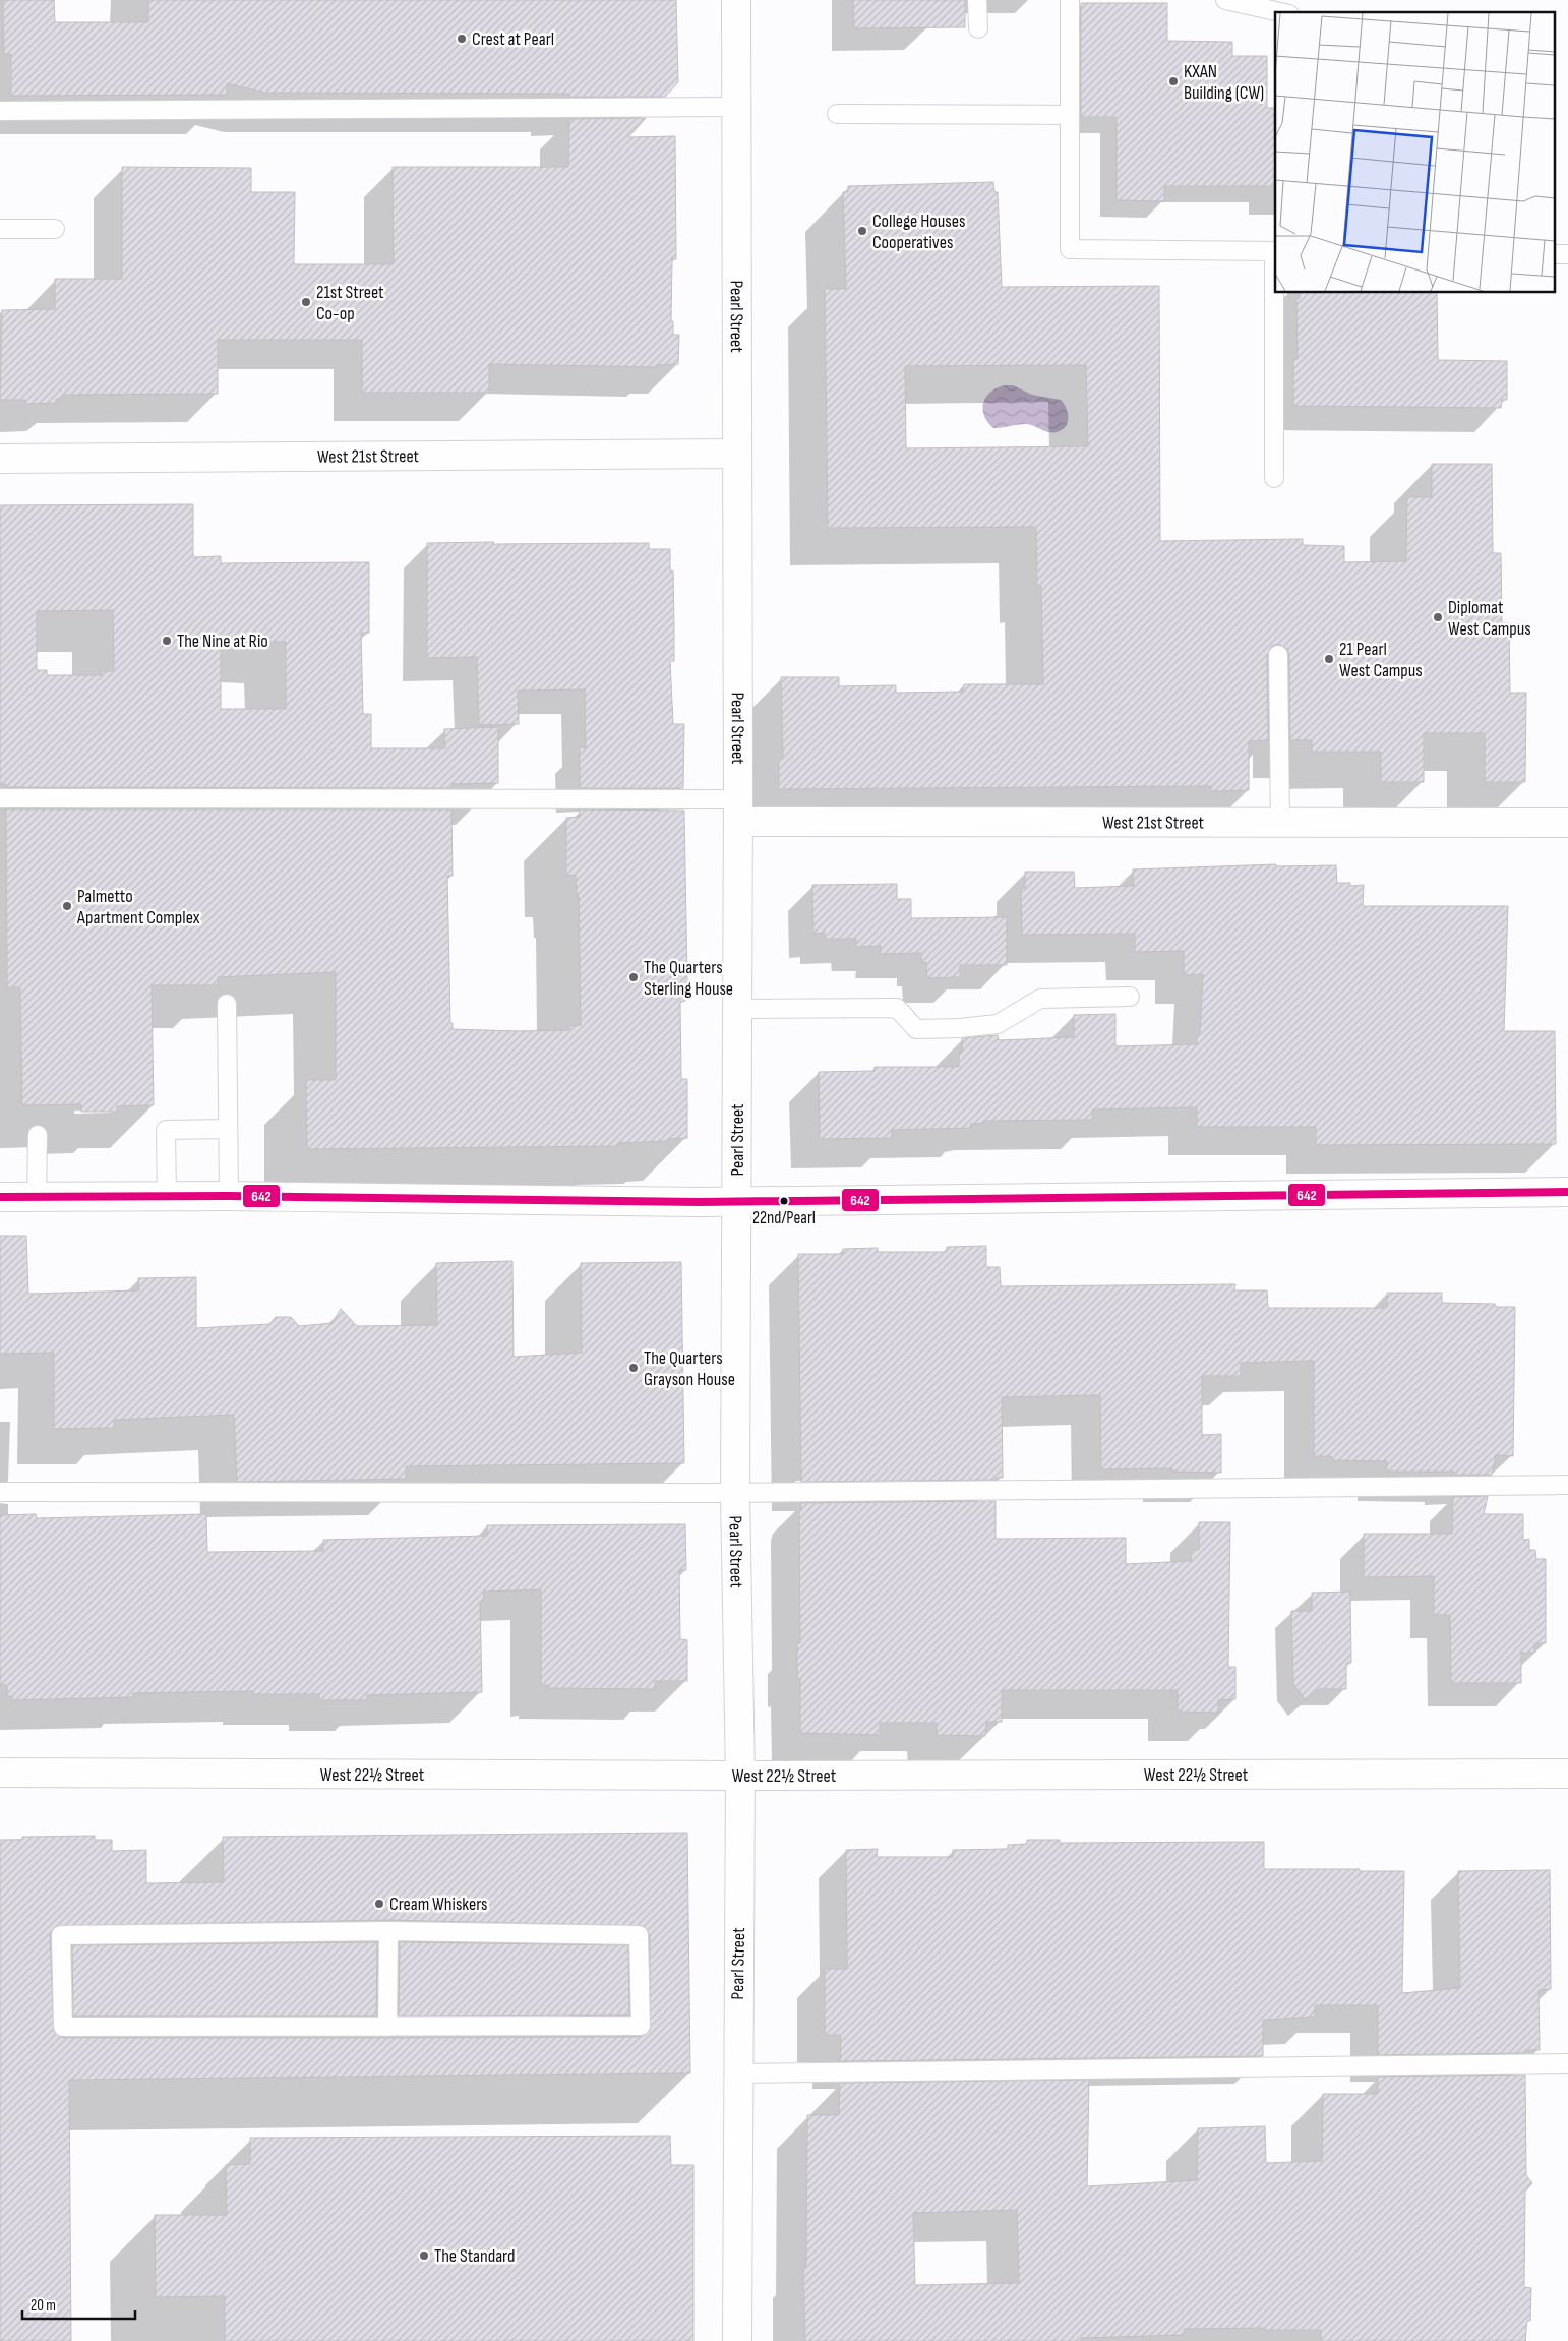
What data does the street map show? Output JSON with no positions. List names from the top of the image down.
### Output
{
  "streets": {
    "street": ["Pearl Street", "West 21st Street", "West 22½ Street"]
  },
  "crossings": [
    ["Pearl Street", "West 21st Street"],
    ["Pearl Street", "West 22½ Street"]
  ],
  "places": [
    "Crest at Pearl",
    "KXAN Building (CW)",
    "College Houses Cooperatives",
    "21st Street Co-op",
    "Diplomat West Campus",
    "The Nine at Rio",
    "21 Pearl West Campus",
    "Palmetto Apartment Complex",
    "The Quarters Sterling House",
    "22nd/Pearl",
    "The Quarters Grayson House",
    "Cream Whiskers",
    "The Standard"
  ],
  "lines": ["transit line 642"],
  "scale_bar": "20 m"
}
